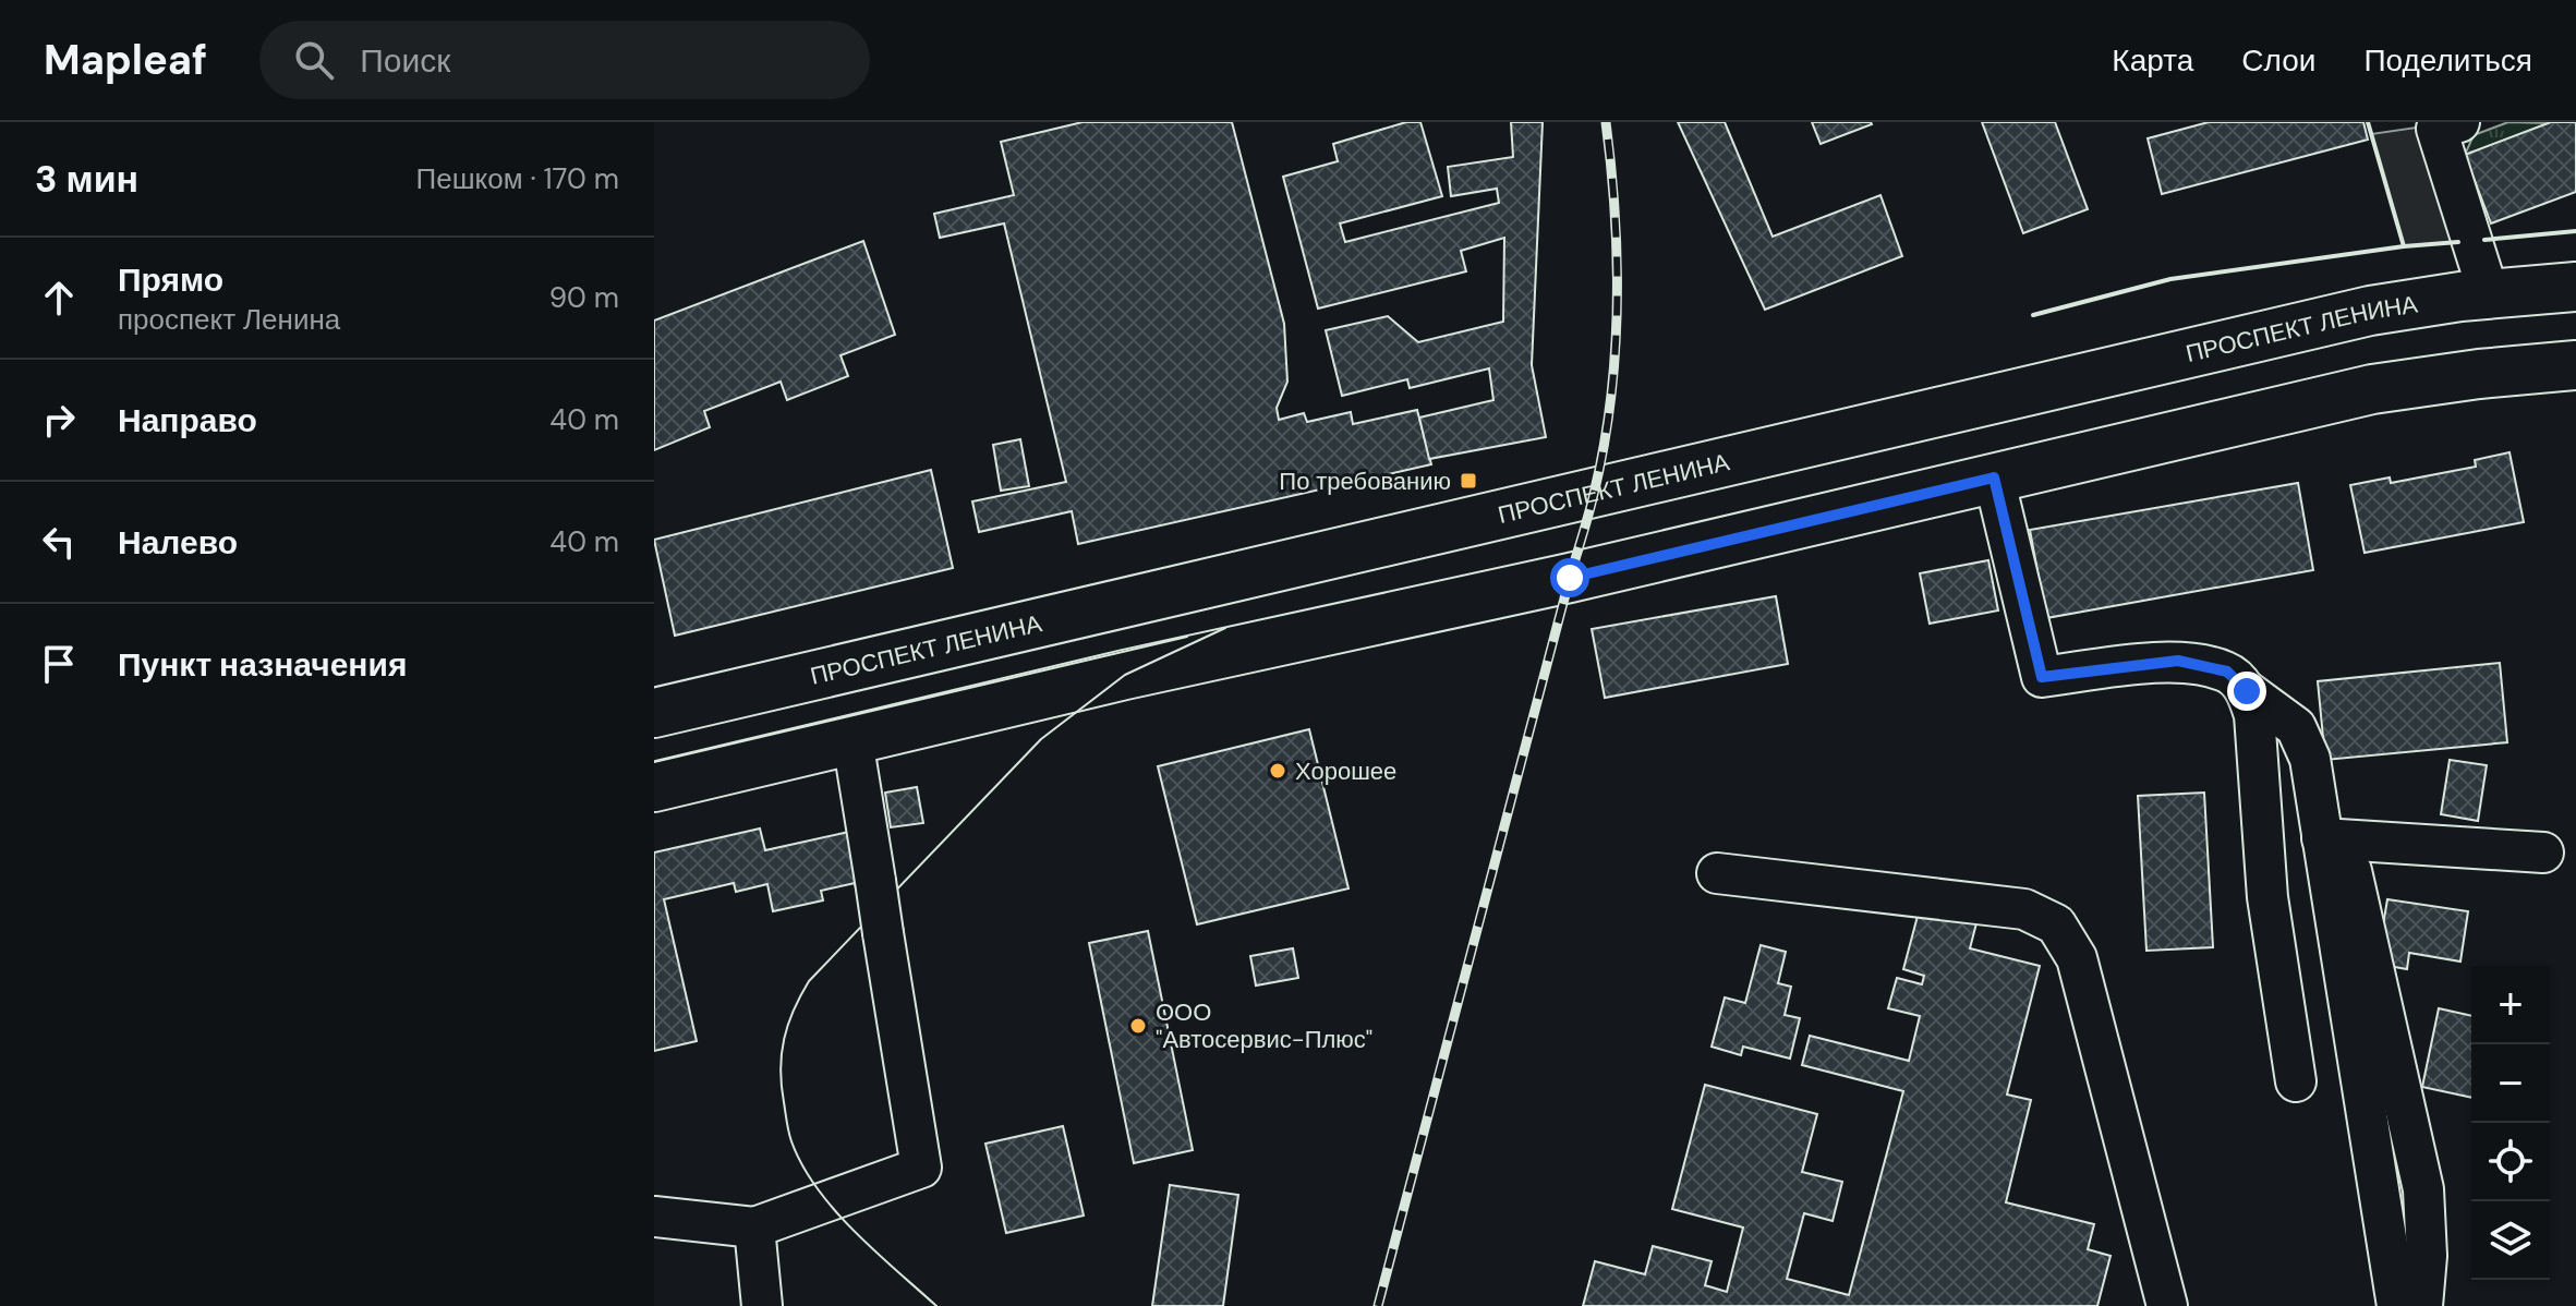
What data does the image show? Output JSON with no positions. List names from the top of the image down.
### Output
{
  "streets": {
    "main road": ["ПРОСПЕКТ ЛЕНИНА"]
  },
  "places": {
    "transit": ["По требованию"],
    "other": ["Хорошее", "ООО \"Автосервис-Плюс\""]
  },
  "page": {
    "header": "Mapleaf",
    "search": "Поиск",
    "nav": ["Карта", "Слои", "Поделиться"],
    "heading": ["3 мин", "Пешком · 170 m"],
    "list": [
      ["Прямо", "проспект Ленина", "90 m"],
      ["Направо", "40 m"],
      ["Налево", "40 m"],
      "Пункт назначения"
    ],
    "map_buttons": ["+", "−"]
  }
}
